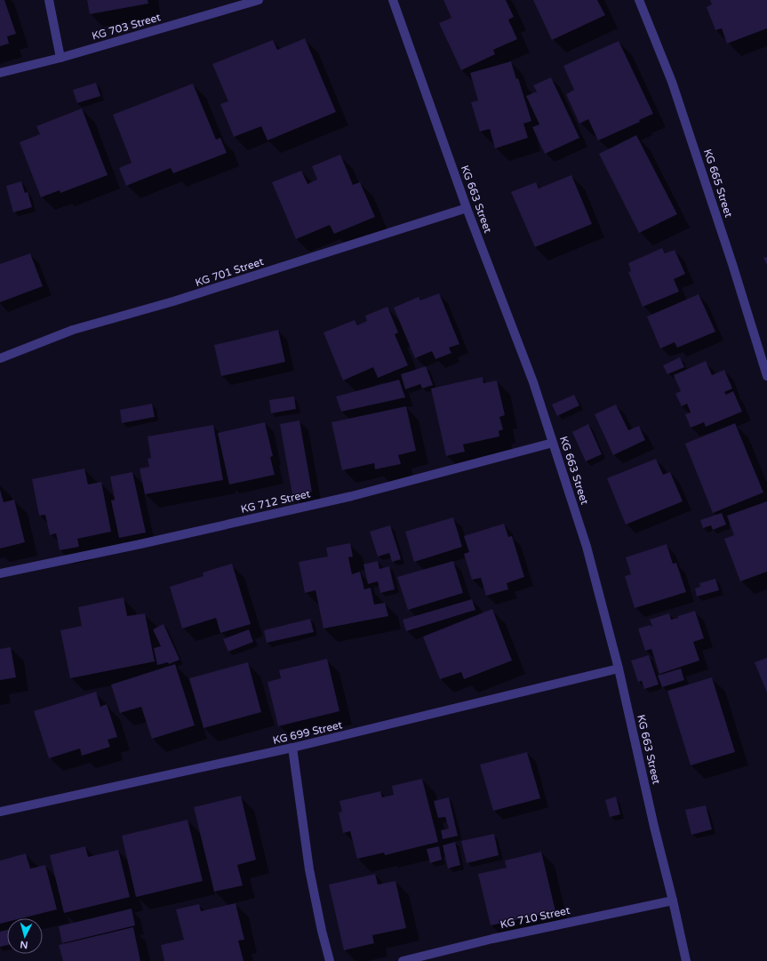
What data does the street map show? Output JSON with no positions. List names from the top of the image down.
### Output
{
  "streets": {
    "street": [
      "KG 703 Street",
      "KG 665 Street",
      "KG 663 Street",
      "KG 701 Street",
      "KG 712 Street",
      "KG 699 Street",
      "KG 710 Street"
    ]
  },
  "crossings": [
    ["KG 663 Street", "KG 701 Street"],
    ["KG 663 Street", "KG 712 Street"],
    ["KG 663 Street", "KG 699 Street"],
    ["KG 663 Street", "KG 710 Street"]
  ],
  "north": "bottom"
}
